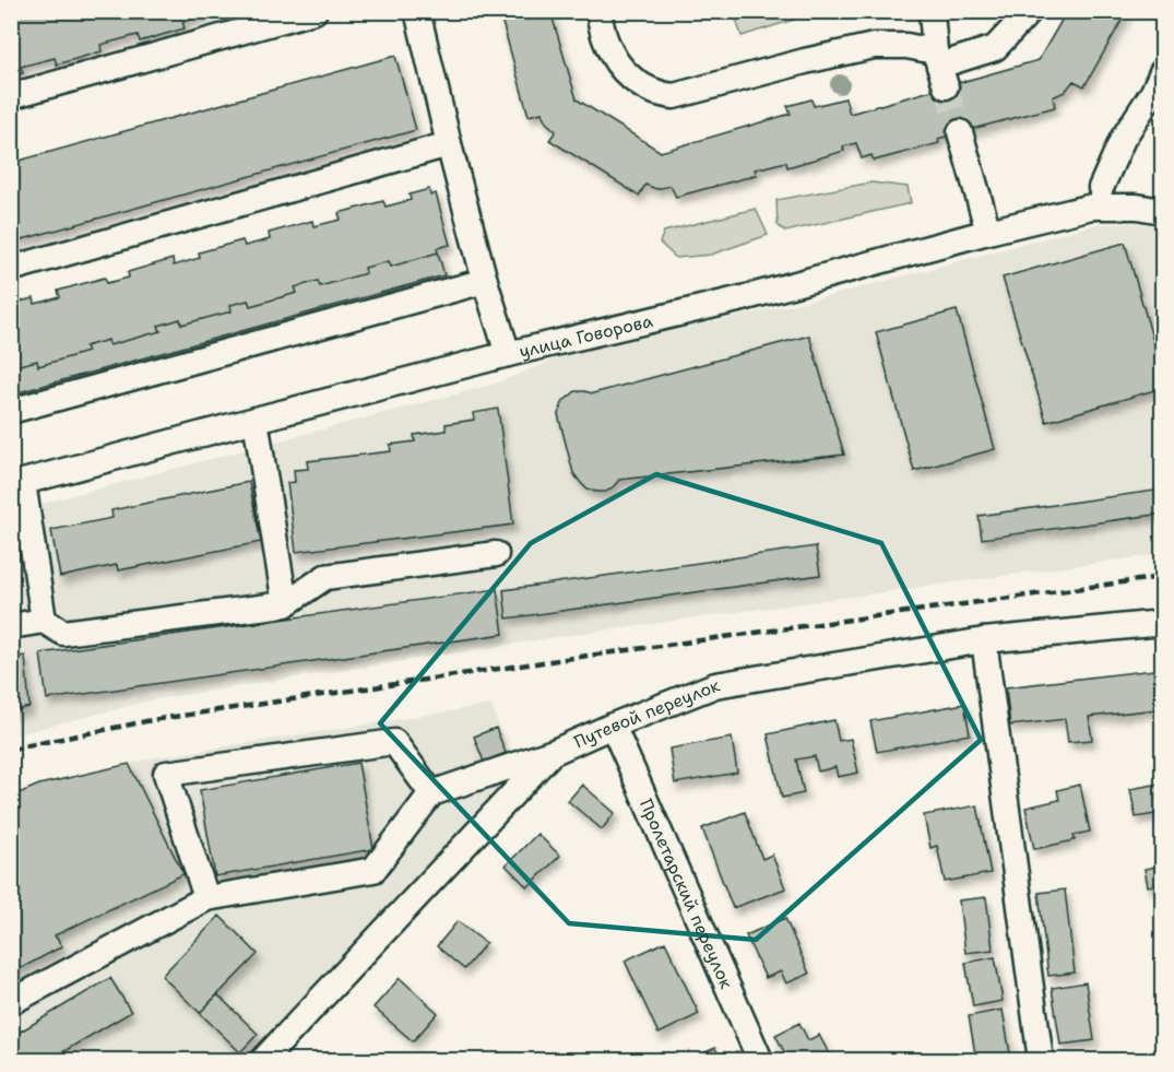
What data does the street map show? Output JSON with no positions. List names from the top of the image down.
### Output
{
  "streets": {
    "street": ["улица Говорова", "Путевой переулок", "Пролетарский переулок"]
  },
  "crossings": [
    ["Путевой переулок", "Пролетарский переулок"]
  ]
}
